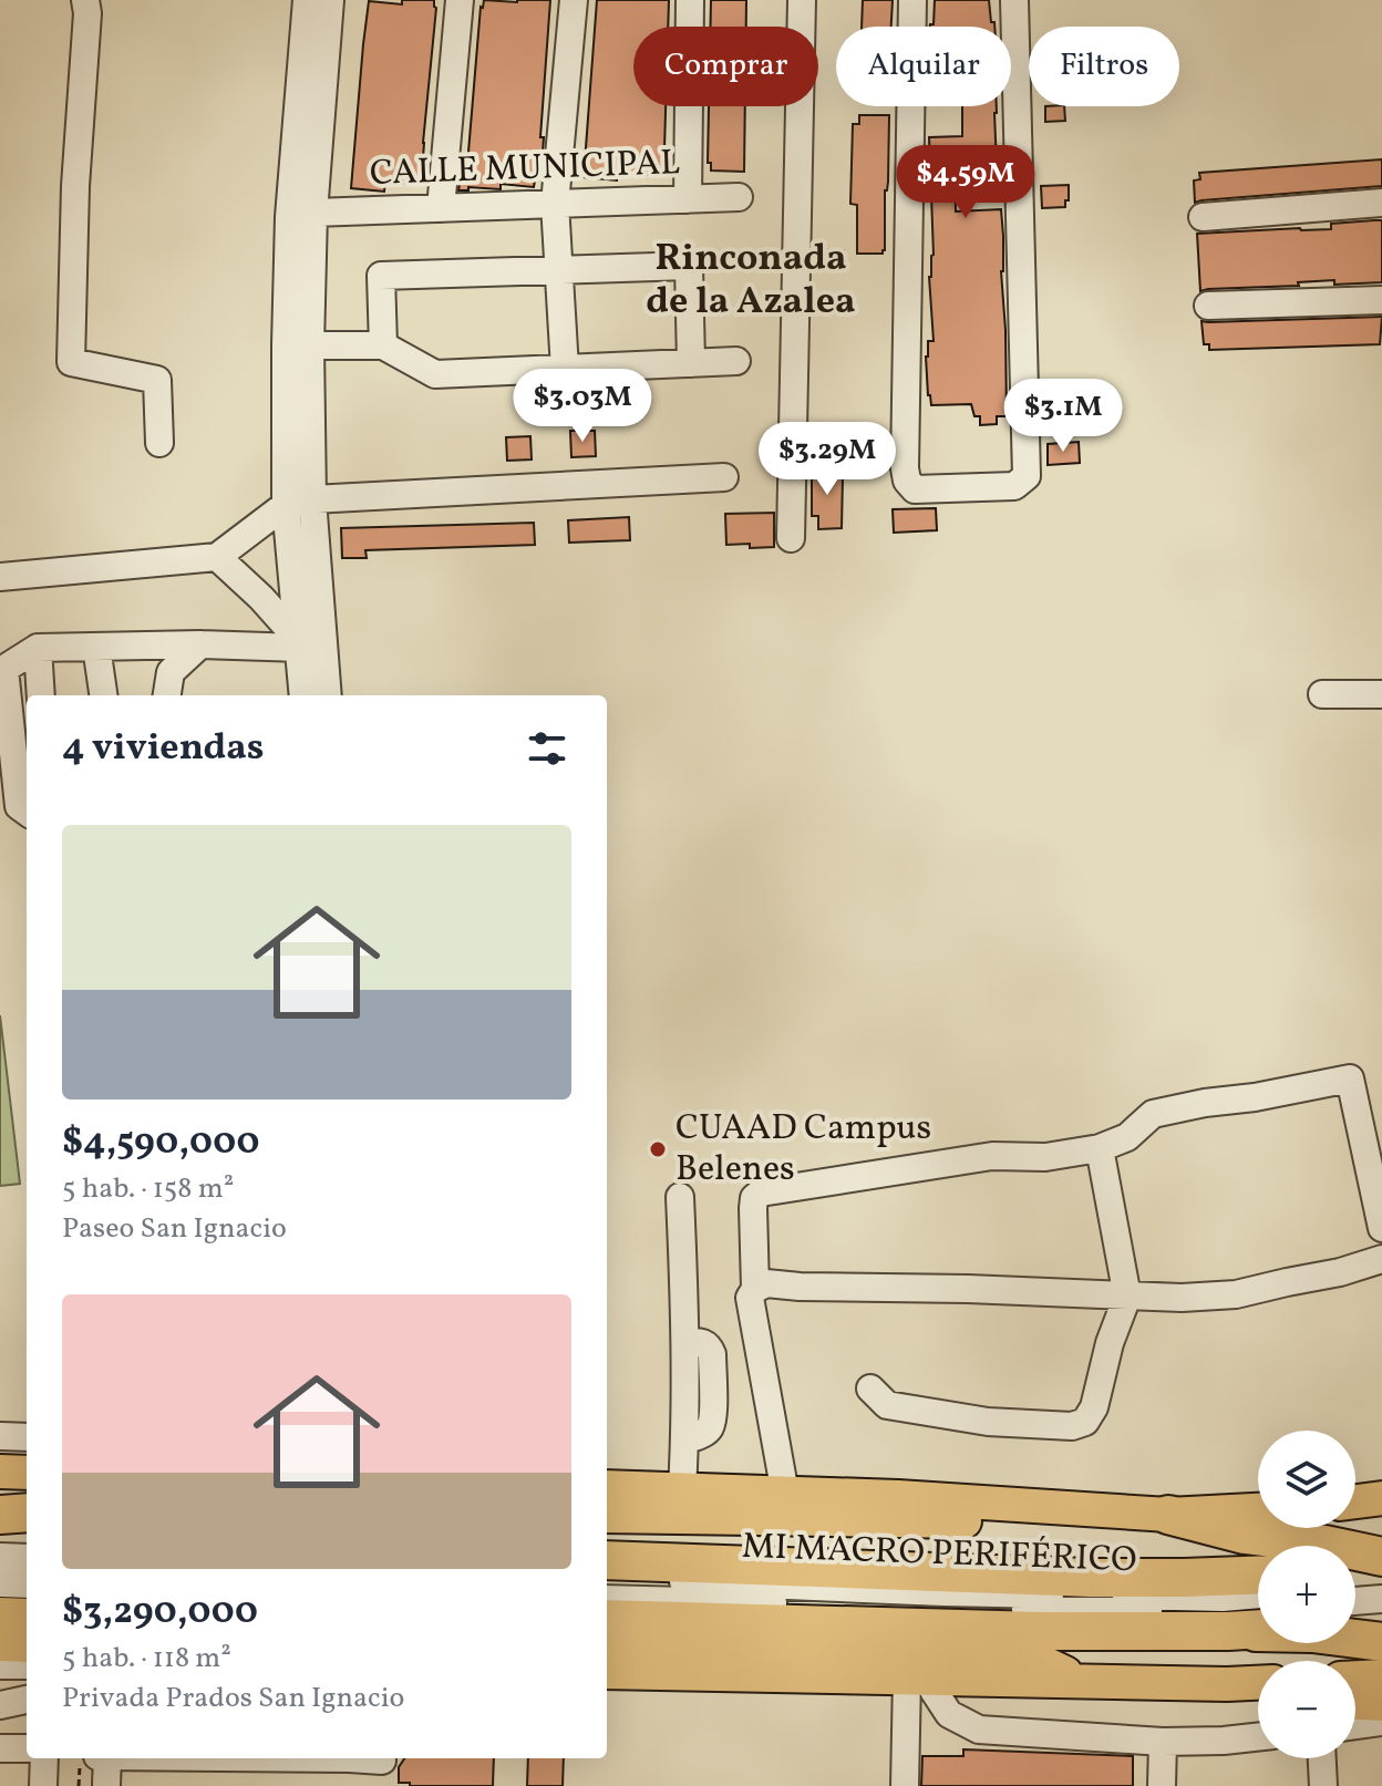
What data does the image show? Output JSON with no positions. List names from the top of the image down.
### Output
{
  "streets": {
    "street": ["CALLE MUNICIPAL", "MI MACRO PERIFÉRICO"]
  },
  "districts": ["Rinconada de la Azalea"],
  "places": ["CUAAD Campus Belenes"],
  "page": {
    "chip": ["Comprar", "Alquilar", "Filtros"],
    "price": [
      "$4.59M",
      "$3.03M",
      "$3.1M",
      "$3.29M"
    ],
    "heading": "4 viviendas",
    "list": [
      {
        "name": "$4,590,000",
        "note": "5 hab. · 158 m² · Paseo San Ignacio"
      },
      {
        "name": "$3,290,000",
        "note": "5 hab. · 118 m² · Privada Prados San Ignacio"
      }
    ],
    "map_buttons": ["+", "−"]
  }
}
